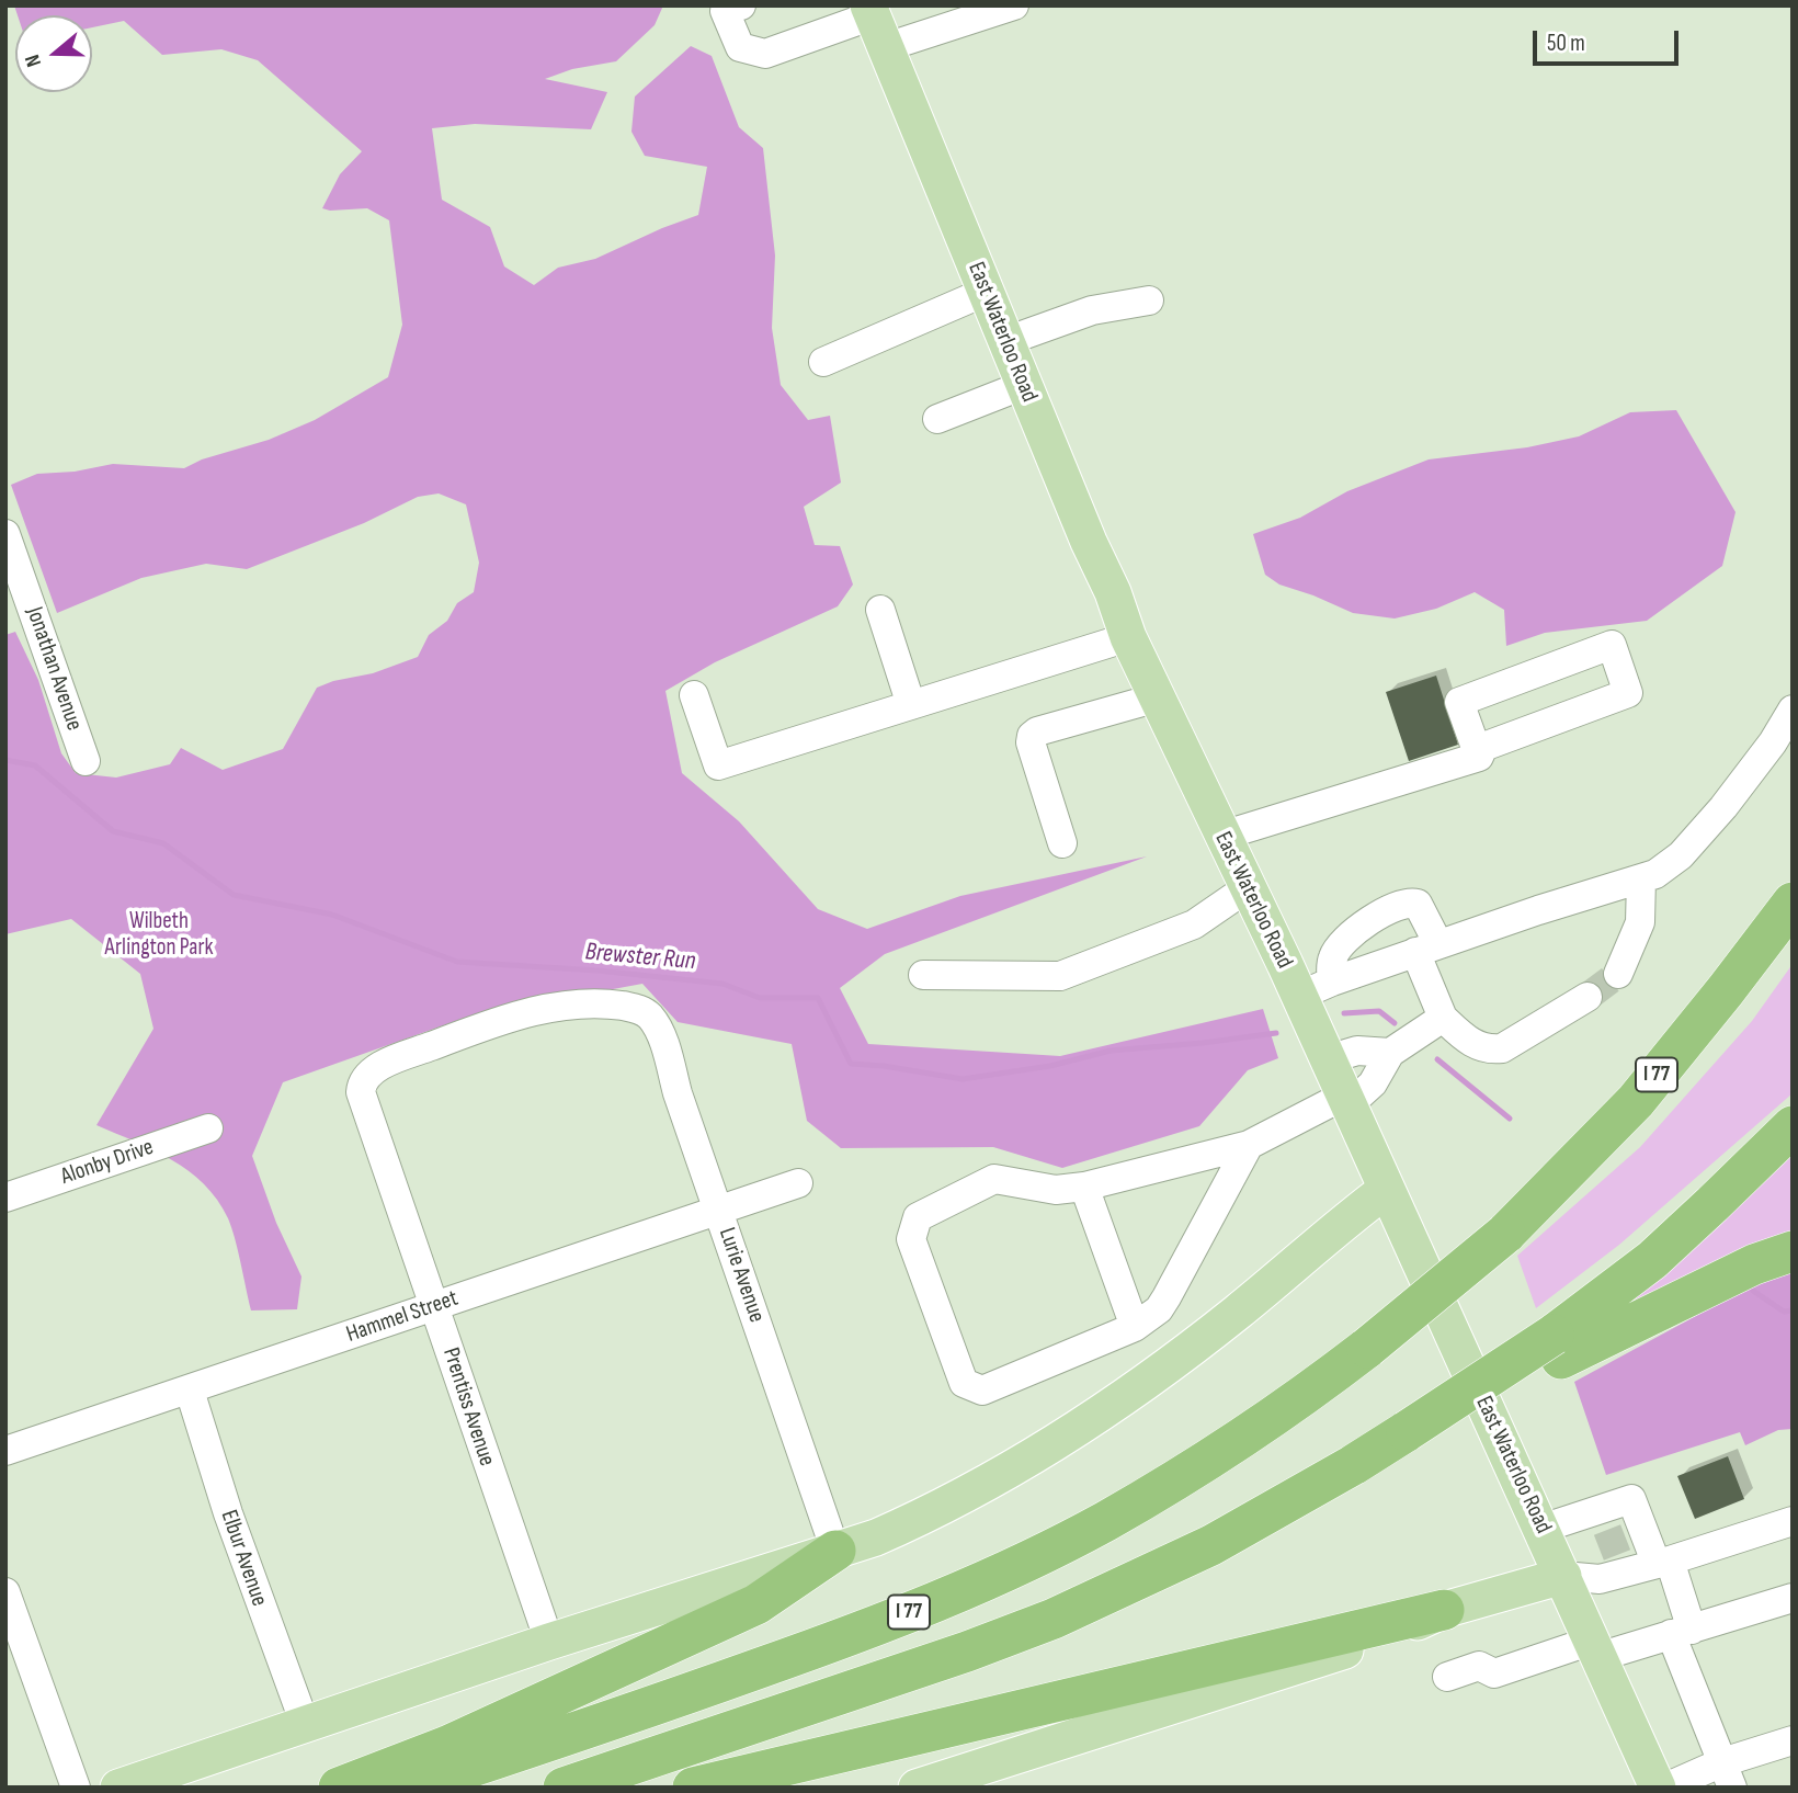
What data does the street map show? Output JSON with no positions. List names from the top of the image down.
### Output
{
  "streets": {
    "highway": ["I 77"],
    "main road": ["East Waterloo Road"],
    "street": [
      "Jonathan Avenue",
      "Alonby Drive",
      "Lurie Avenue",
      "Hammel Street",
      "Prentiss Avenue",
      "Elbur Avenue"
    ]
  },
  "crossings": [
    ["Lurie Avenue", "Hammel Street"],
    ["Lurie Avenue", "Prentiss Avenue"],
    ["Hammel Street", "Prentiss Avenue"],
    ["Hammel Street", "Elbur Avenue"]
  ],
  "water": ["Brewster Run"],
  "parks": ["Wilbeth Arlington Park"],
  "scale_bar": "50 m",
  "north": "left"
}
